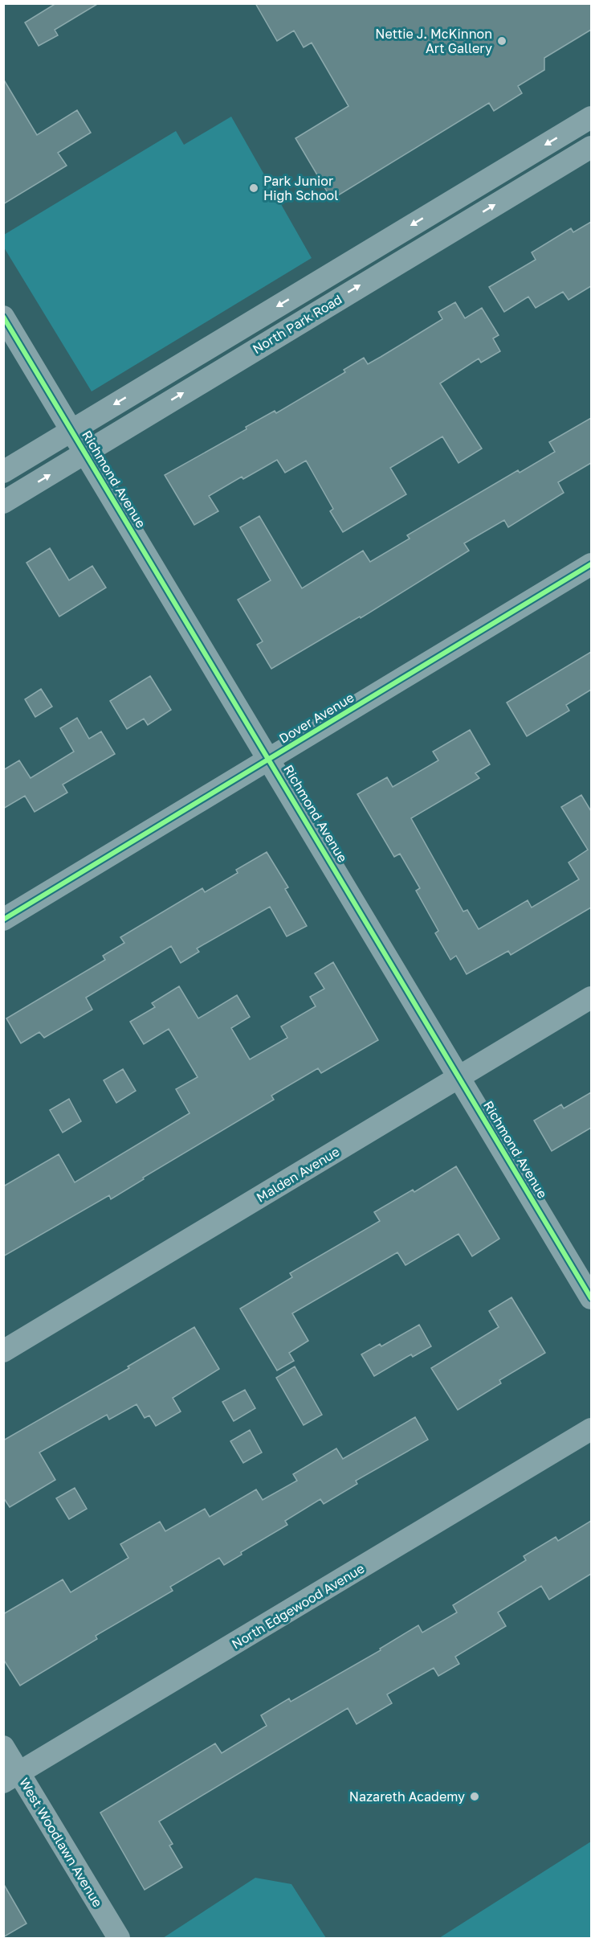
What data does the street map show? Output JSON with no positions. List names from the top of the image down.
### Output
{
  "streets": {
    "street": [
      "North Park Road",
      "Richmond Avenue",
      "Dover Avenue",
      "Malden Avenue",
      "North Edgewood Avenue",
      "West Woodlawn Avenue"
    ]
  },
  "crossings": [
    ["North Park Road", "Richmond Avenue"],
    ["Richmond Avenue", "Dover Avenue"],
    ["Richmond Avenue", "Malden Avenue"],
    ["North Edgewood Avenue", "West Woodlawn Avenue"]
  ],
  "places": ["Nettie J. McKinnon Art Gallery", "Park Junior High School", "Nazareth Academy"]
}
